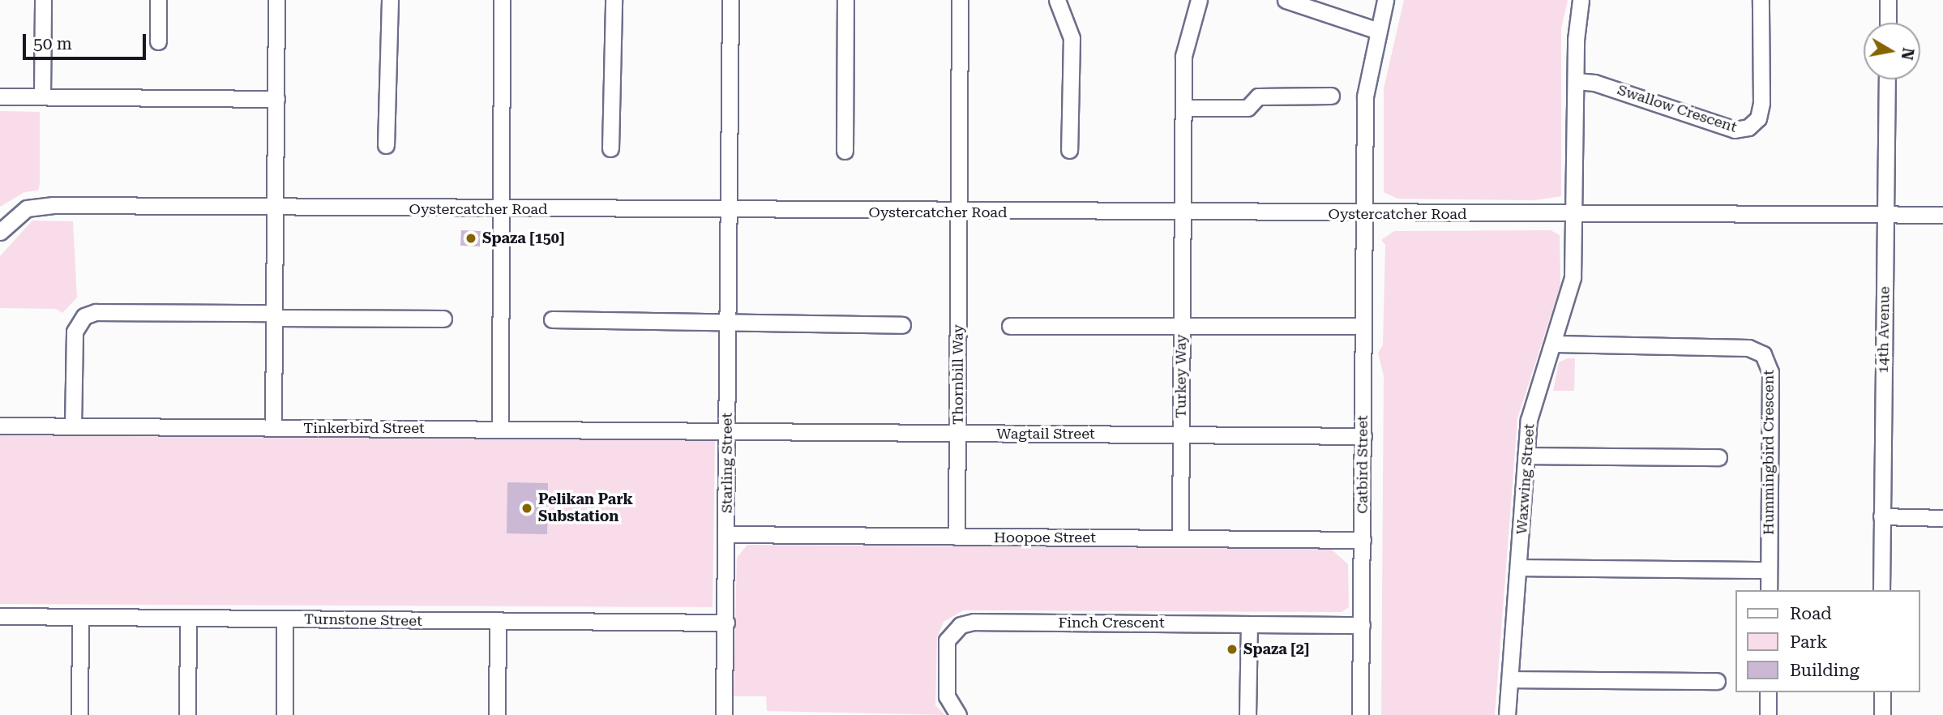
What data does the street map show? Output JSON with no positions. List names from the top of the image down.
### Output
{
  "streets": {
    "street": [
      "Swallow Crescent",
      "Oystercatcher Road",
      "14th Avenue",
      "Thornbill Way",
      "Turkey Way",
      "Tinkerbird Street",
      "Wagtail Street",
      "Hummingbird Crescent",
      "Starling Street",
      "Catbird Street",
      "Waxwing Street",
      "Hoopoe Street",
      "Turnstone Street",
      "Finch Crescent"
    ]
  },
  "crossings": [
    ["Swallow Crescent", "Waxwing Street"],
    ["Oystercatcher Road", "14th Avenue"],
    ["Oystercatcher Road", "Thornbill Way"],
    ["Oystercatcher Road", "Turkey Way"],
    ["Oystercatcher Road", "Starling Street"],
    ["Oystercatcher Road", "Catbird Street"],
    ["Oystercatcher Road", "Waxwing Street"],
    ["Thornbill Way", "Wagtail Street"],
    ["Thornbill Way", "Hoopoe Street"],
    ["Turkey Way", "Wagtail Street"],
    ["Turkey Way", "Hoopoe Street"],
    ["Tinkerbird Street", "Wagtail Street"],
    ["Tinkerbird Street", "Starling Street"],
    ["Wagtail Street", "Starling Street"],
    ["Wagtail Street", "Catbird Street"],
    ["Hummingbird Crescent", "Waxwing Street"],
    ["Starling Street", "Hoopoe Street"],
    ["Starling Street", "Turnstone Street"],
    ["Catbird Street", "Hoopoe Street"],
    ["Catbird Street", "Finch Crescent"]
  ],
  "places": ["Spaza [150]", "Pelikan Park Substation", "Spaza [2]"],
  "legend": ["Road", "Park", "Building"],
  "scale_bar": "50 m",
  "north": "right"
}
